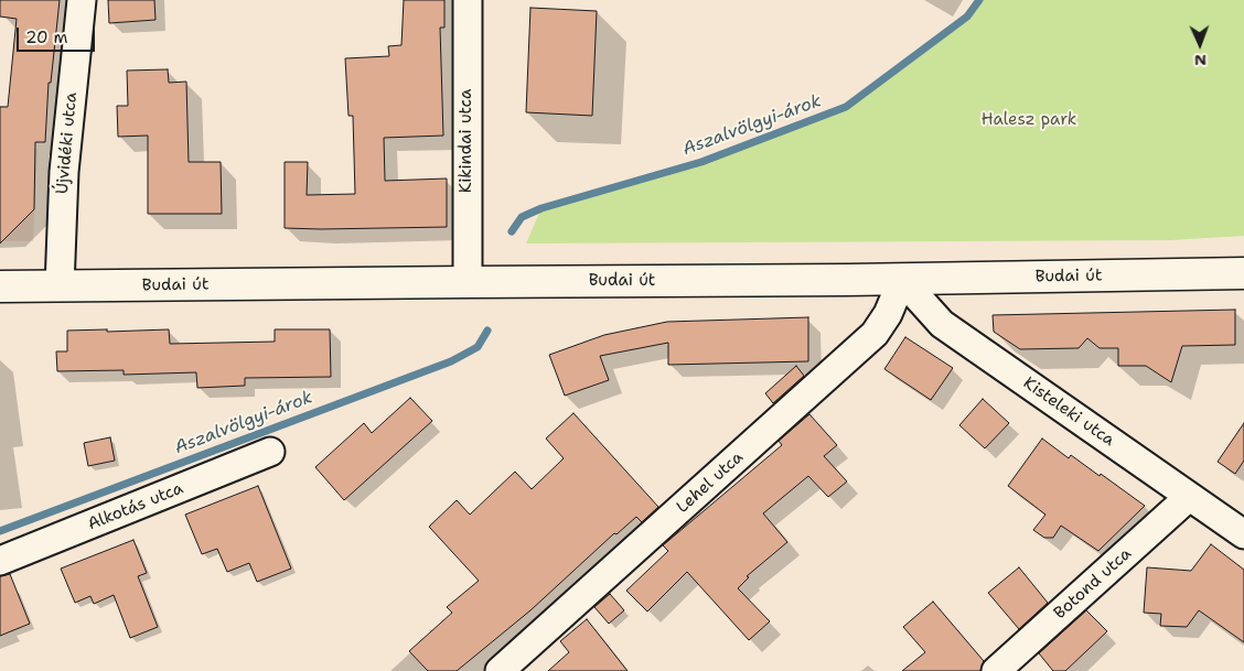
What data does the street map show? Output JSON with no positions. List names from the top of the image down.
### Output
{
  "streets": {
    "main road": ["Budai út"],
    "street": [
      "Kikindai utca",
      "Újvidéki utca",
      "Kisteleki utca",
      "Lehel utca",
      "Alkotás utca",
      "Botond utca"
    ]
  },
  "crossings": [
    ["Kikindai utca", "Budai út"],
    ["Újvidéki utca", "Budai út"],
    ["Budai út", "Kisteleki utca"],
    ["Budai út", "Lehel utca"],
    ["Kisteleki utca", "Lehel utca"],
    ["Kisteleki utca", "Botond utca"]
  ],
  "water": ["Aszalvölgyi-árok"],
  "parks": ["Halesz park"],
  "scale_bar": "20 m",
  "north": "bottom"
}
